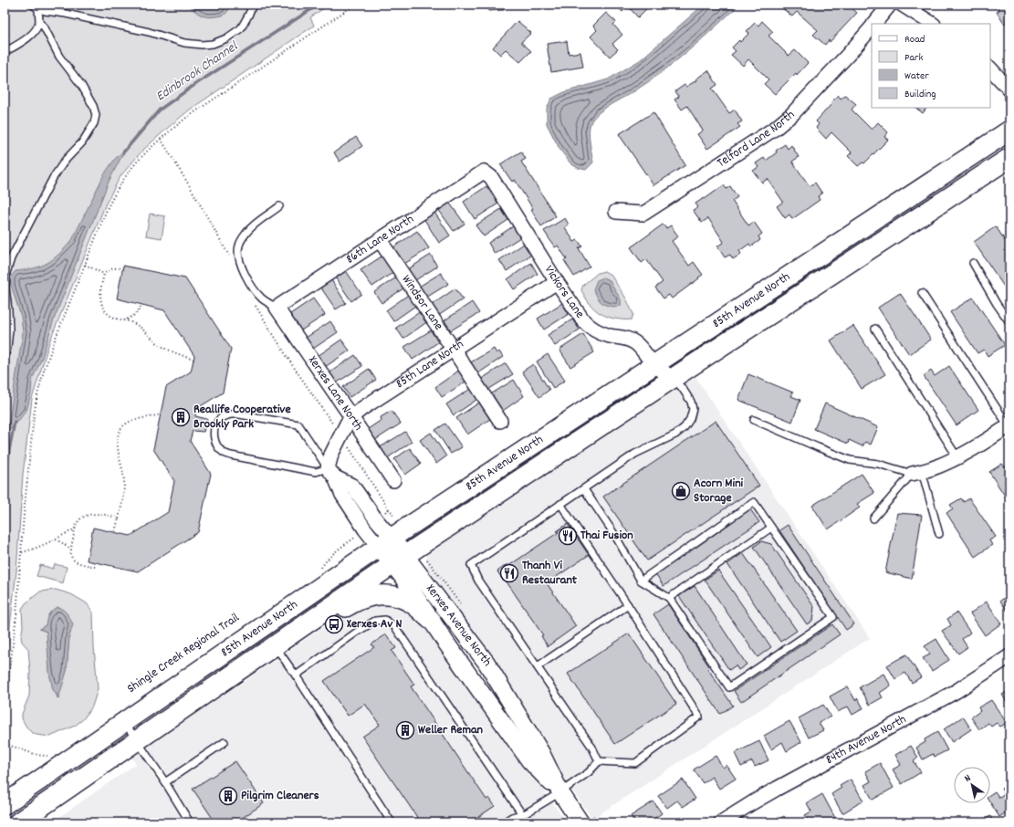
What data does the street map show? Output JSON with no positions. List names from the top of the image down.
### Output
{
  "streets": {
    "main road": ["85th Avenue North"],
    "street": [
      "Telford Lane North",
      "86th Lane North",
      "Vickors Lane",
      "Windsor Lane",
      "85th Lane North",
      "Xerxes Lane North",
      "Xerxes Avenue North",
      "84th Avenue North"
    ]
  },
  "crossings": [
    ["86th Lane North", "Vickors Lane"],
    ["86th Lane North", "Windsor Lane"],
    ["86th Lane North", "Xerxes Lane North"],
    ["Vickors Lane", "85th Avenue North"],
    ["Vickors Lane", "85th Lane North"],
    ["85th Avenue North", "Xerxes Avenue North"],
    ["Windsor Lane", "85th Lane North"],
    ["85th Lane North", "Xerxes Lane North"],
    ["85th Lane North", "Xerxes Avenue North"]
  ],
  "water": ["Edinbrook Channel"],
  "places": {
    "building": ["Reallife Cooperative Brookly Park", "Weller Reman", "Pilgrim Cleaners"],
    "shop": ["Acorn Mini Storage"],
    "restaurant": ["Thai Fusion", "Thanh Vi Restaurant"],
    "bus stop": ["Xerxes Av N"]
  },
  "legend": [
    "Road",
    "Park",
    "Water",
    "Building"
  ],
  "north": "top left"
}
